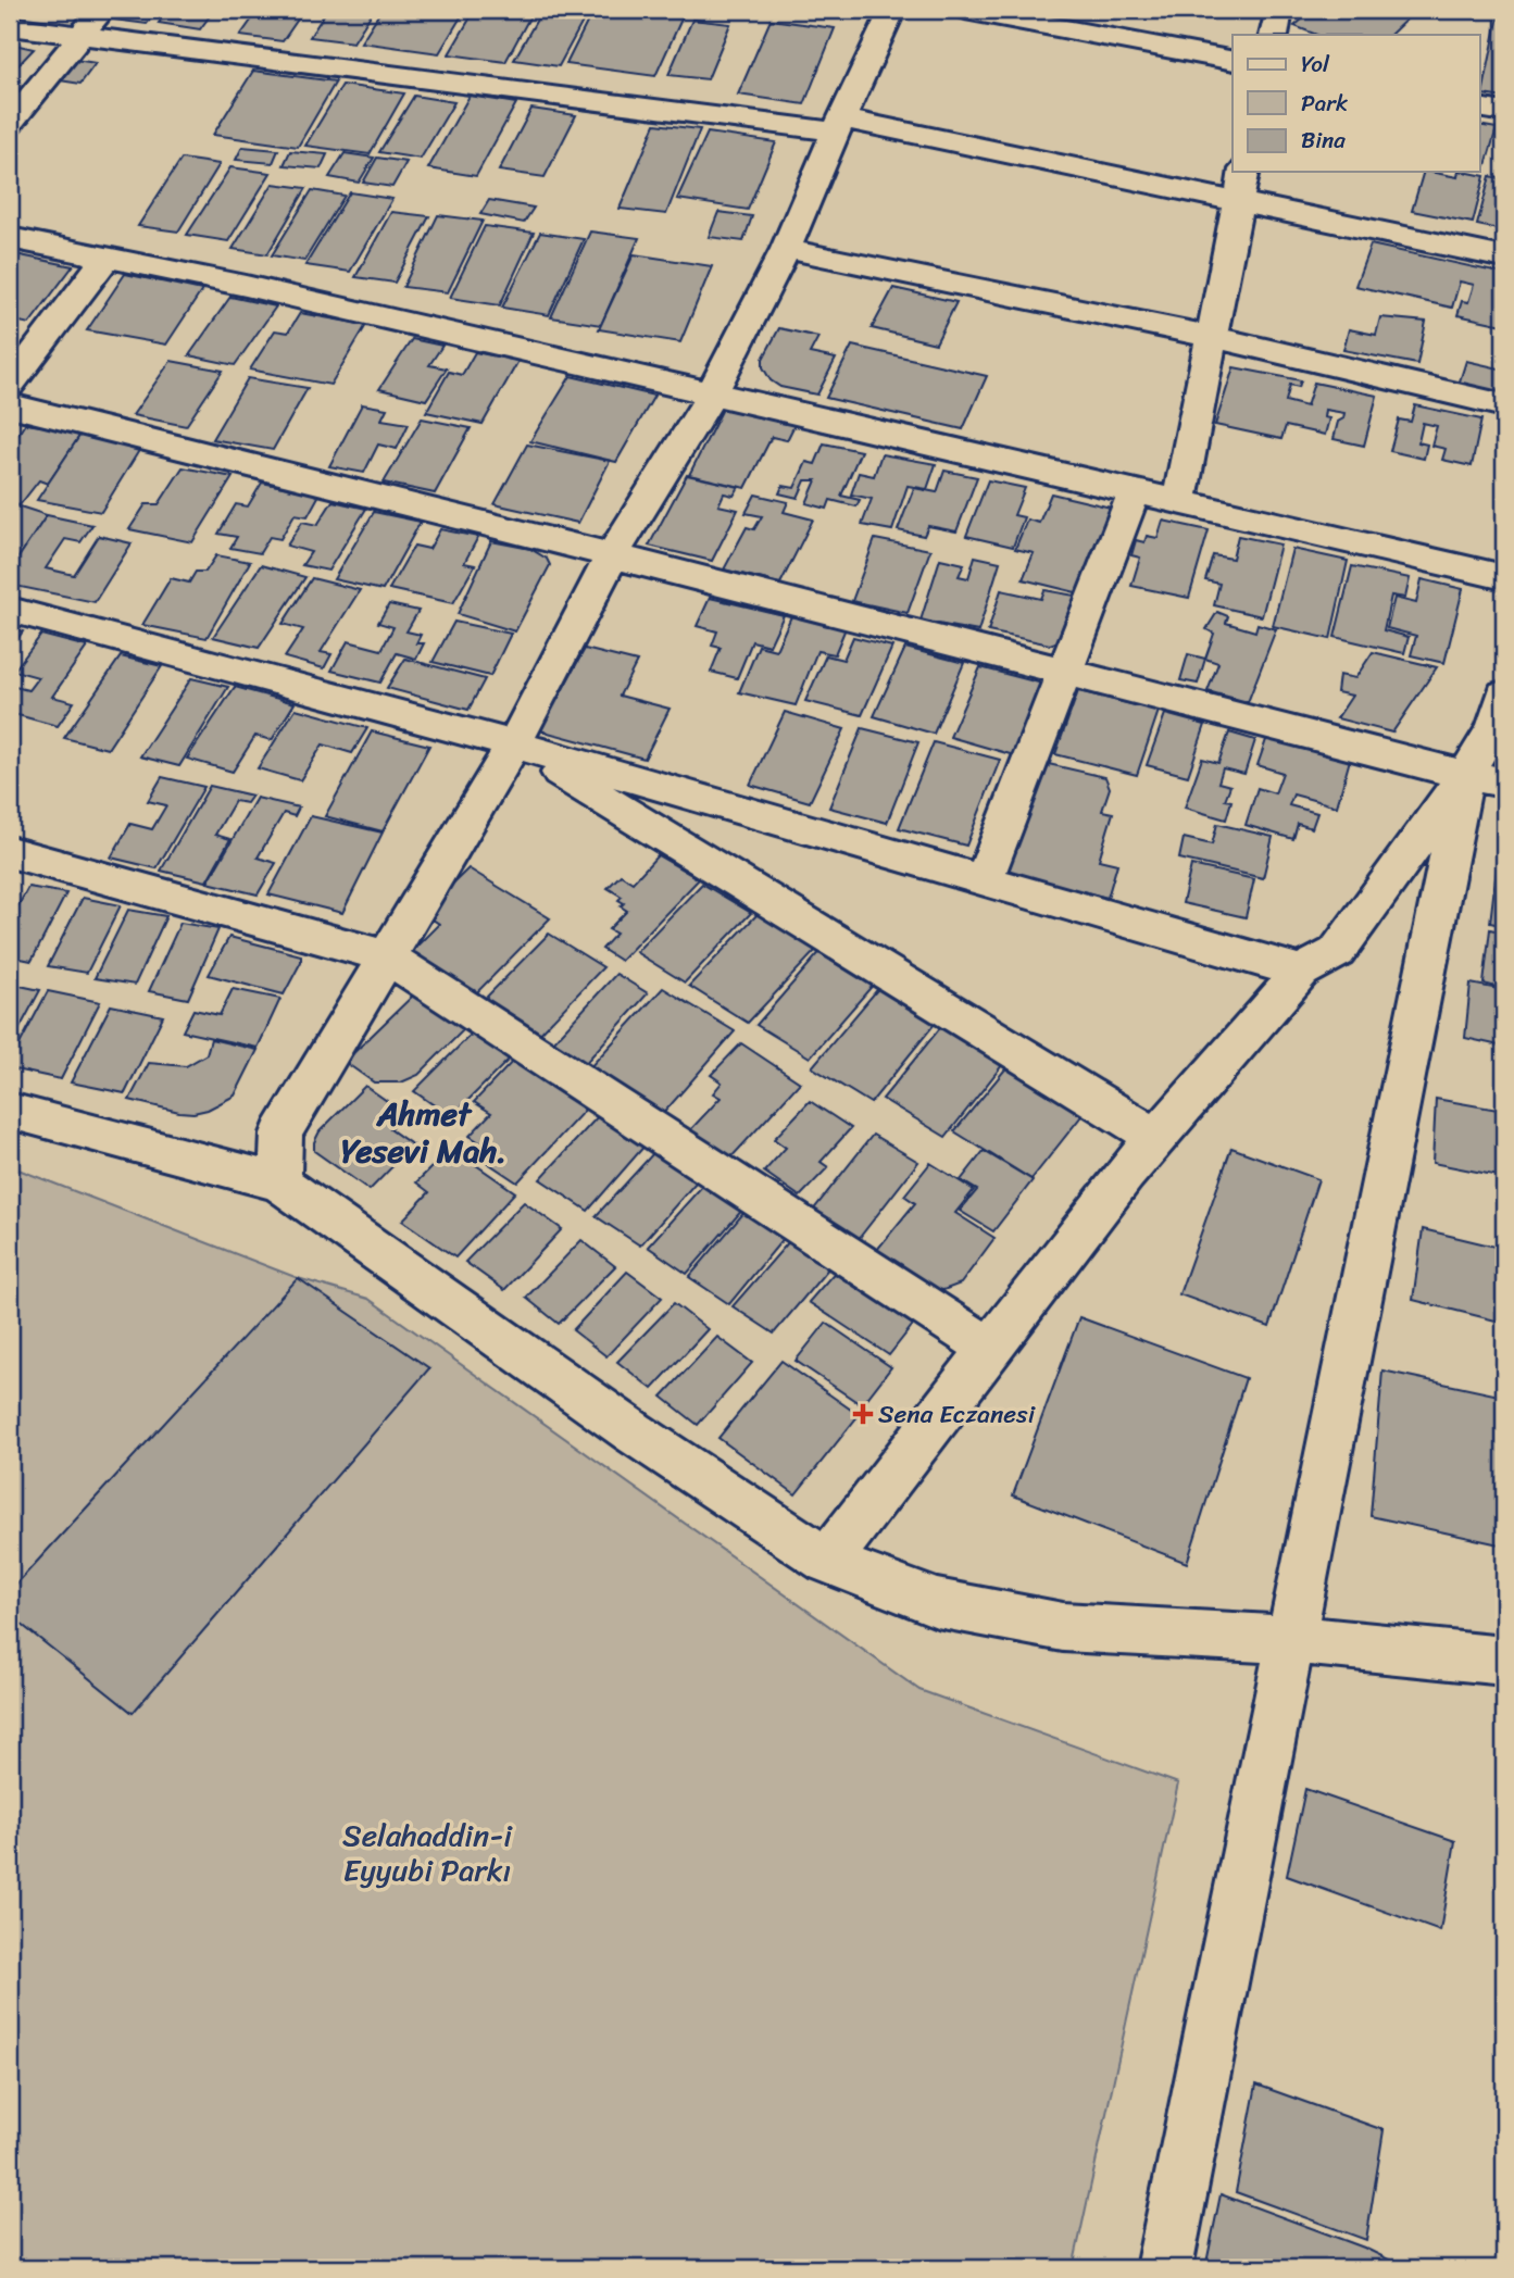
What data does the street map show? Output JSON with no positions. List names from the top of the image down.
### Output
{
  "districts": ["Ahmet Yesevi Mah."],
  "parks": ["Selahaddin-i Eyyubi Parkı"],
  "places": {
    "health": ["Sena Eczanesi"]
  },
  "legend": ["Yol", "Park", "Bina"]
}
